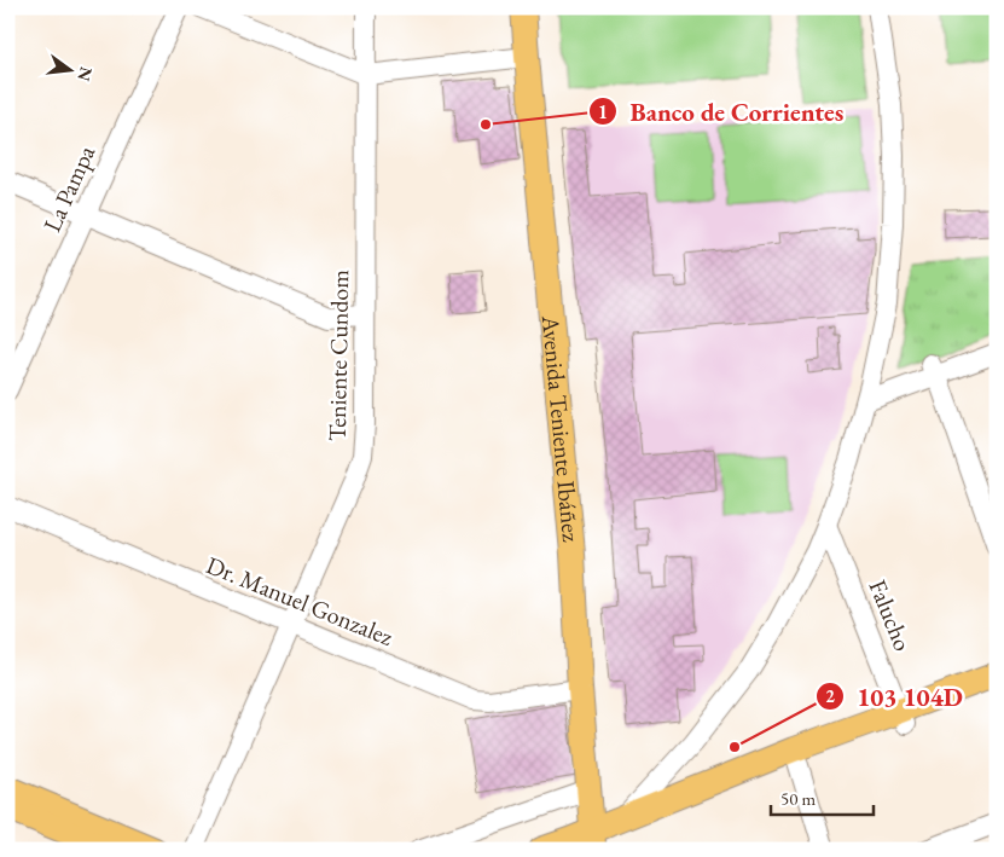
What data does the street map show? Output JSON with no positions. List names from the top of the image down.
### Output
{
  "streets": {
    "main road": ["Avenida Teniente Ibáñez"],
    "street": [
      "La Pampa",
      "Teniente Cundom",
      "Dr. Manuel Gonzalez",
      "Falucho"
    ]
  },
  "crossings": [
    ["Teniente Cundom", "Dr. Manuel Gonzalez"],
    ["Avenida Teniente Ibáñez", "Dr. Manuel Gonzalez"]
  ],
  "places": ["Banco de Corrientes", "103 104D"],
  "scale_bar": "50 m",
  "north": "right"
}
